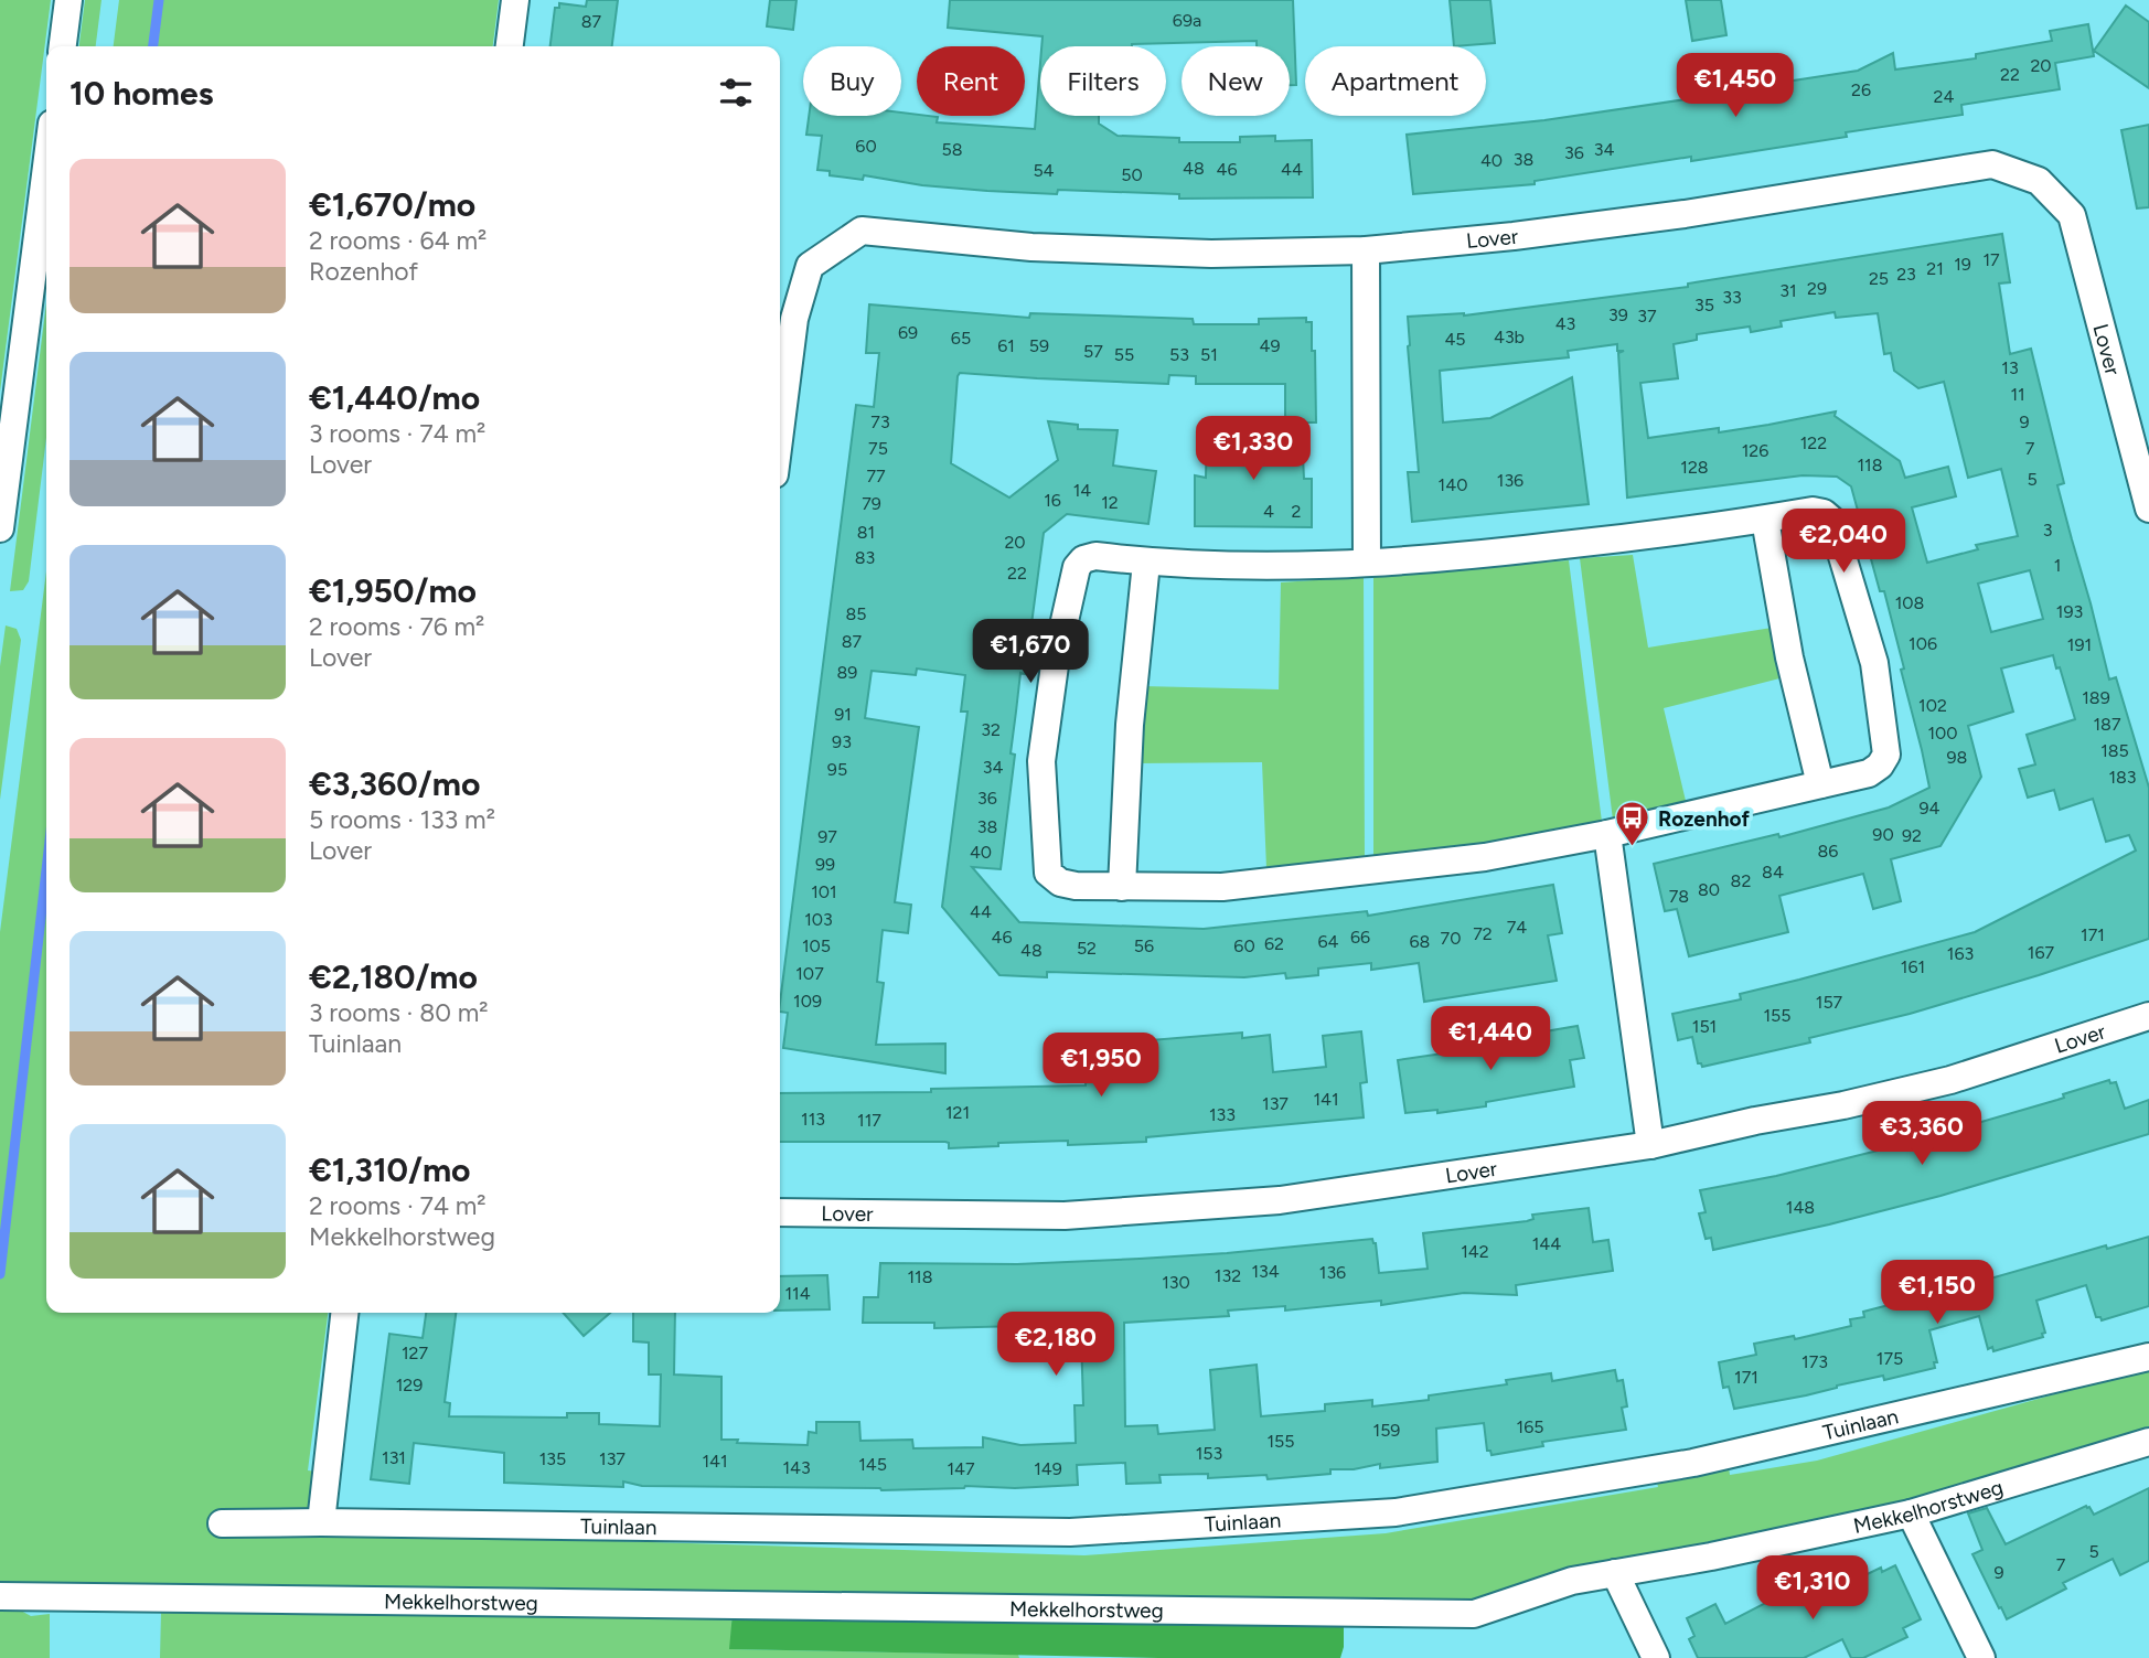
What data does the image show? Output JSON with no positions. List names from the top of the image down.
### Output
{
  "streets": {
    "street": ["Lover", "Tuinlaan", "Mekkelhorstweg"]
  },
  "places": {
    "bus stop": ["Rozenhof"]
  },
  "house_numbers": [
    "69a",
    "87",
    "20",
    "22",
    "26",
    "24",
    "60",
    "58",
    "34",
    "36",
    "38",
    "40",
    "48",
    "46",
    "44",
    "54",
    "50",
    "17",
    "19",
    "21",
    "23",
    "25",
    "29",
    "31",
    "33",
    "35",
    "39",
    "37",
    "43",
    "69",
    "43b",
    "65",
    "45",
    "61",
    "59",
    "49",
    "57",
    "55",
    "53",
    "51",
    "13",
    "11",
    "73",
    "9",
    "122",
    "75",
    "7",
    "126",
    "118",
    "128",
    "77",
    "5",
    "136",
    "140",
    "14",
    "16",
    "12",
    "79",
    "4",
    "2",
    "3",
    "81",
    "20",
    "83",
    "1",
    "22",
    "108",
    "193",
    "85",
    "87",
    "106",
    "191",
    "89",
    "189",
    "102",
    "91",
    "187",
    "32",
    "100",
    "93",
    "185",
    "98",
    "34",
    "95",
    "183",
    "36",
    "94",
    "38",
    "90",
    "92",
    "97",
    "86",
    "40",
    "99",
    "84",
    "82",
    "80",
    "101",
    "78",
    "44",
    "103",
    "74",
    "72",
    "171",
    "46",
    "66",
    "70",
    "64",
    "68",
    "62",
    "105",
    "56",
    "60",
    "52",
    "48",
    "167",
    "163",
    "161",
    "107",
    "109",
    "157",
    "155",
    "151",
    "141",
    "137",
    "121",
    "133",
    "113",
    "117",
    "148",
    "144",
    "142",
    "134",
    "136",
    "132",
    "118",
    "130",
    "114",
    "127",
    "175",
    "173",
    "171",
    "129",
    "165",
    "159",
    "155",
    "153",
    "131",
    "135",
    "137",
    "141",
    "145",
    "143",
    "147",
    "149",
    "5",
    "7",
    "9"
  ],
  "page": {
    "chip": [
      "Buy",
      "Rent",
      "Filters",
      "New",
      "Apartment"
    ],
    "heading": "10 homes",
    "price": [
      "€1,450",
      "€1,330",
      "€2,040",
      "€1,670",
      "€1,440",
      "€1,950",
      "€3,360",
      "€1,150",
      "€2,180",
      "€1,310"
    ],
    "list": [
      {
        "name": "€1,670/mo",
        "note": "2 rooms · 64 m² · Rozenhof"
      },
      {
        "name": "€1,440/mo",
        "note": "3 rooms · 74 m² · Lover"
      },
      {
        "name": "€1,950/mo",
        "note": "2 rooms · 76 m² · Lover"
      },
      {
        "name": "€3,360/mo",
        "note": "5 rooms · 133 m² · Lover"
      },
      {
        "name": "€2,180/mo",
        "note": "3 rooms · 80 m² · Tuinlaan"
      },
      {
        "name": "€1,310/mo",
        "note": "2 rooms · 74 m² · Mekkelhorstweg"
      }
    ]
  }
}
